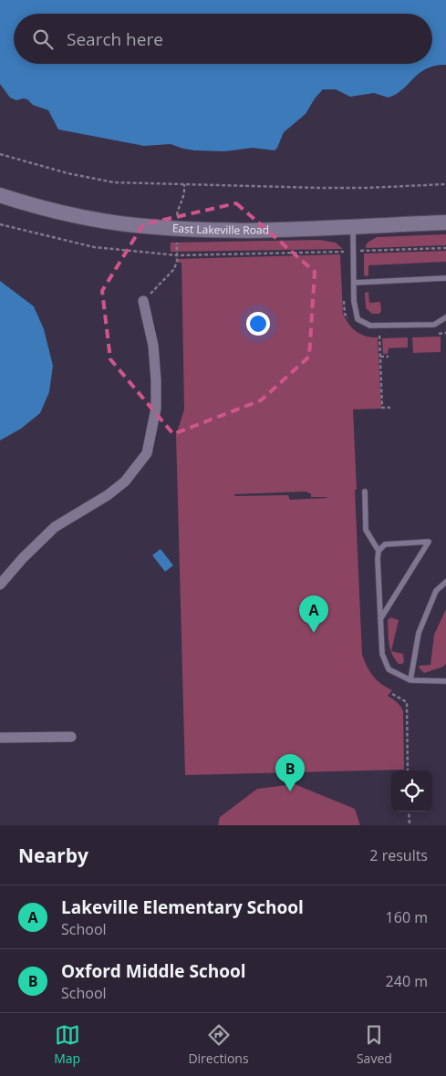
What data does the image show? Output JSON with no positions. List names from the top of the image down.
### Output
{
  "streets": {
    "main road": ["East Lakeville Road"]
  },
  "page": {
    "search": "Search here",
    "pins": ["A", "B"],
    "heading": ["Nearby", "2 results"],
    "list": [
      {
        "mark": "A",
        "name": "Lakeville Elementary School",
        "note": "School",
        "value": "160 m"
      },
      {
        "mark": "B",
        "name": "Oxford Middle School",
        "note": "School",
        "value": "240 m"
      }
    ],
    "nav": ["Map", "Directions", "Saved"]
  }
}
